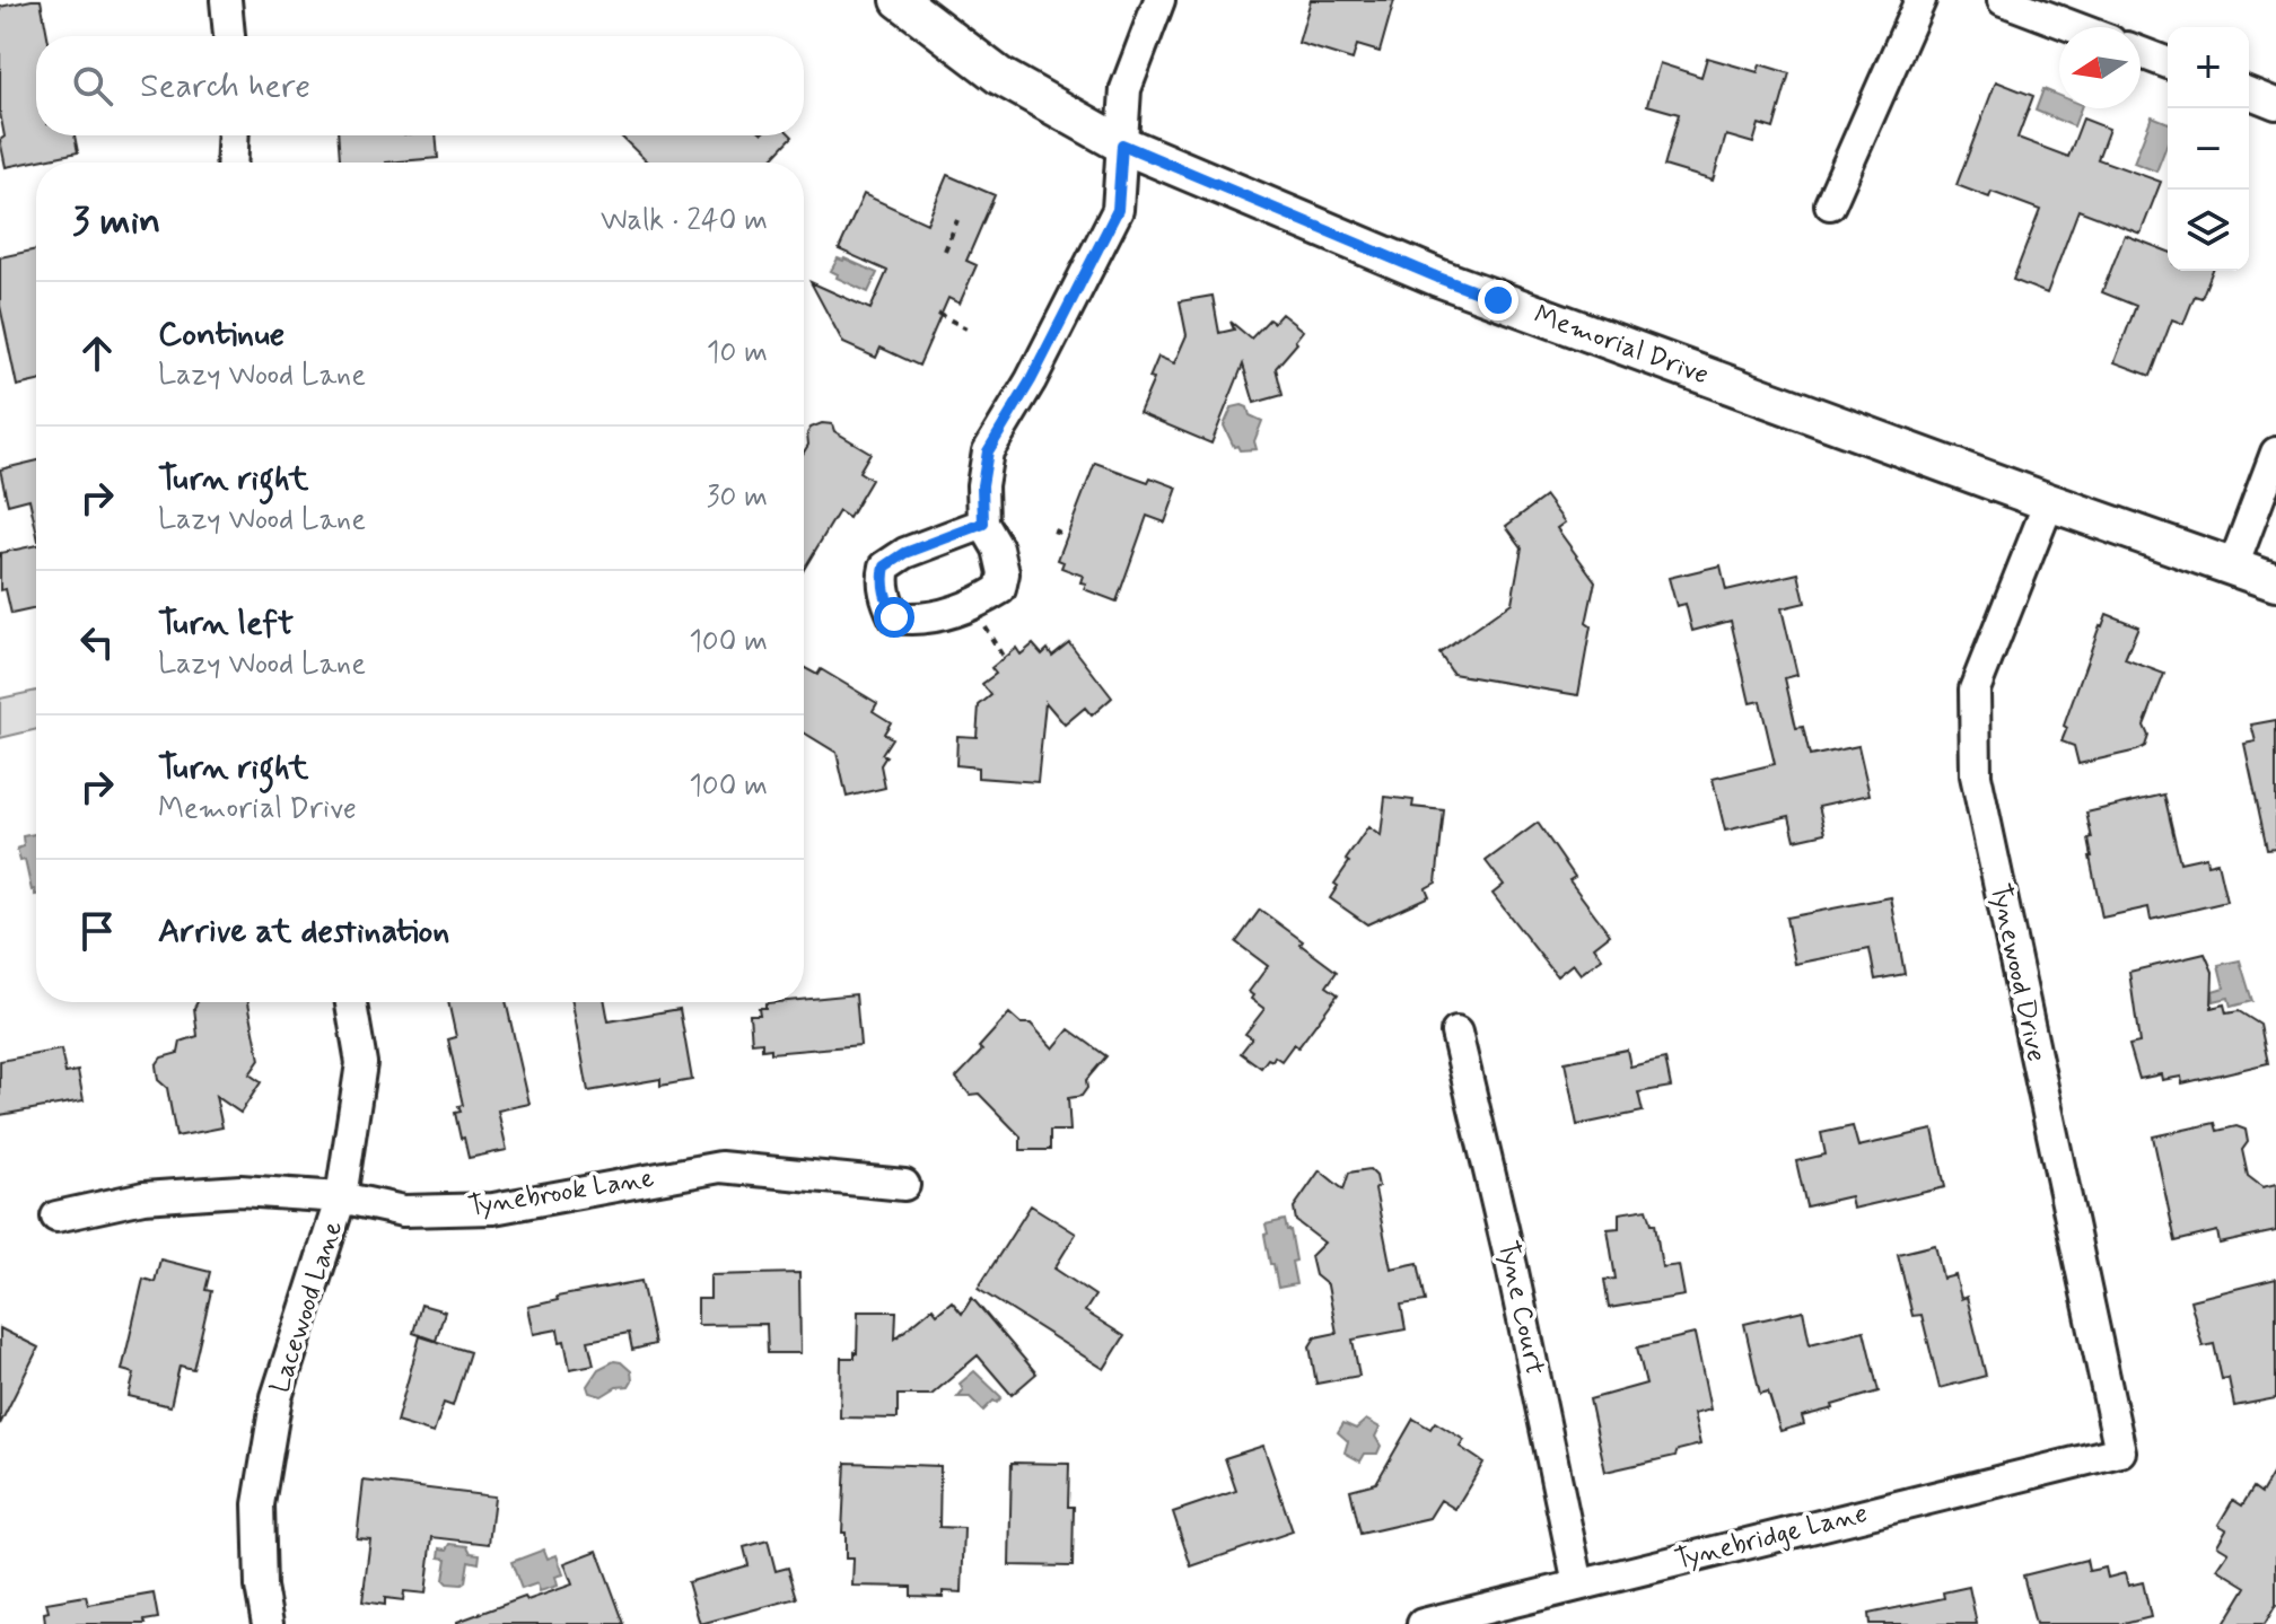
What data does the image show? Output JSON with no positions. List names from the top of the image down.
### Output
{
  "streets": {
    "street": [
      "Memorial Drive",
      "Tynewood Drive",
      "Tynebrook Lane",
      "Lacewood Lane",
      "Tyne Court",
      "Tynebridge Lane"
    ]
  },
  "crossings": [
    ["Memorial Drive", "Tynewood Drive"],
    ["Tynewood Drive", "Tynebridge Lane"],
    ["Tynebrook Lane", "Lacewood Lane"],
    ["Tyne Court", "Tynebridge Lane"]
  ],
  "north": "left",
  "page": {
    "map_buttons": ["+", "−"],
    "search": "Search here",
    "heading": ["3 min", "Walk · 240 m"],
    "list": [
      ["Continue", "Lazy Wood Lane", "10 m"],
      ["Turn right", "Lazy Wood Lane", "30 m"],
      ["Turn left", "Lazy Wood Lane", "100 m"],
      ["Turn right", "Memorial Drive", "100 m"],
      "Arrive at destination"
    ]
  }
}
